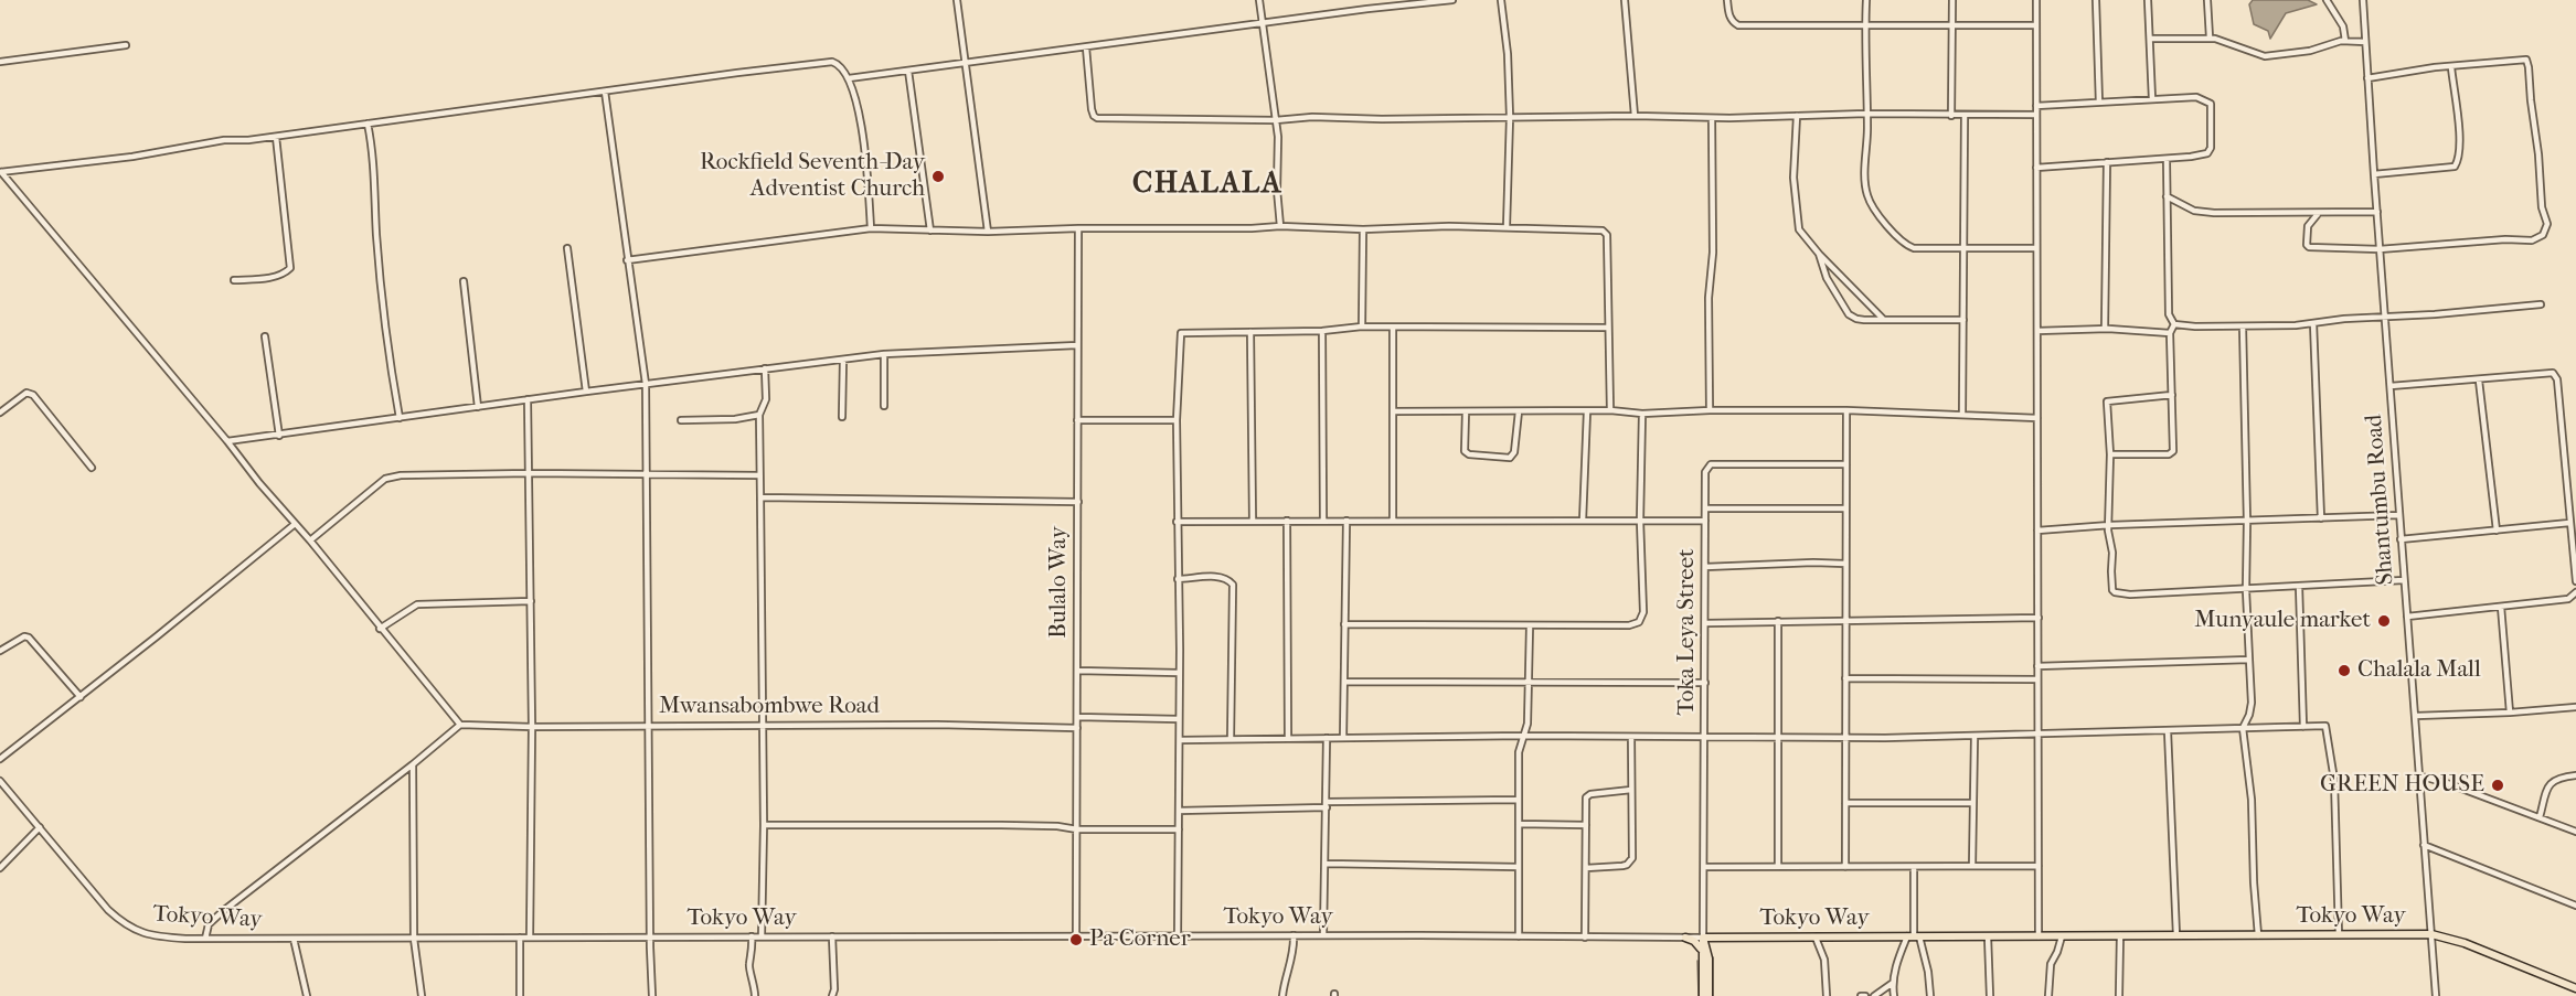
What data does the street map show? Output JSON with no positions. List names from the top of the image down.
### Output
{
  "streets": {
    "main road": ["Tokyo Way"],
    "street": [
      "Shantumbu Road",
      "Bulalo Way",
      "Toka Leya Street",
      "Mwansabombwe Road"
    ]
  },
  "crossings": [
    ["Shantumbu Road", "Tokyo Way"],
    ["Bulalo Way", "Mwansabombwe Road"],
    ["Bulalo Way", "Tokyo Way"],
    ["Toka Leya Street", "Tokyo Way"]
  ],
  "districts": ["CHALALA"],
  "places": [
    "Rockfield Seventh-Day Adventist Church",
    "Munyaule market",
    "Chalala Mall",
    "GREEN HOUSE",
    "Pa Corner"
  ]
}
